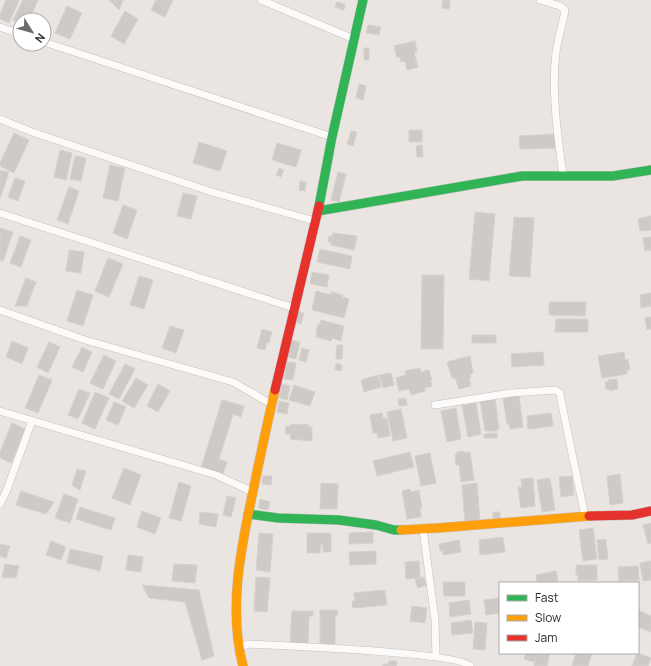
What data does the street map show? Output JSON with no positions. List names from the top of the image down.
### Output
{
  "legend": ["Fast", "Slow", "Jam"],
  "north": "bottom right"
}
